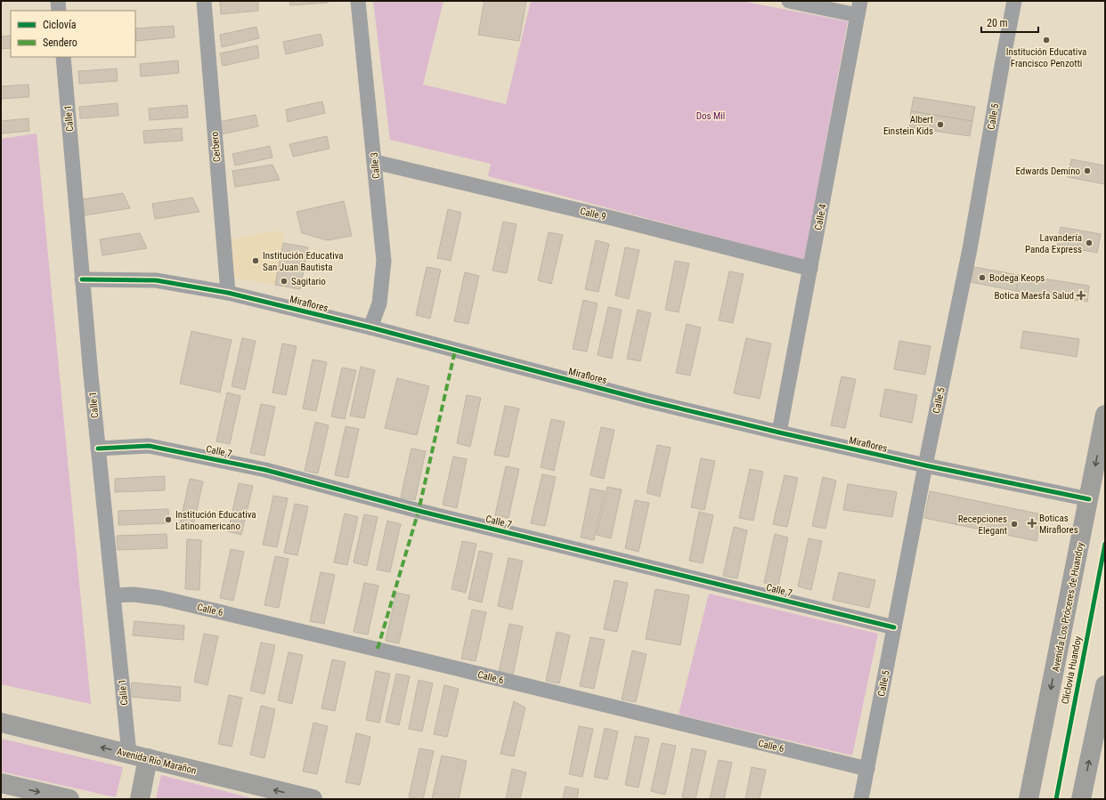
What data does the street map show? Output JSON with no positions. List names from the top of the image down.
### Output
{
  "streets": {
    "main road": ["Avenida Los Próceres de Huandoy", "Avenida Río Marañon"],
    "street": [
      "Calle 5",
      "Calle 1",
      "Cerbero",
      "Calle 3",
      "Calle 9",
      "Calle 4",
      "Miraflores",
      "Calle 7",
      "Calle 6"
    ],
    "cycle path": ["Cliclovia Huandoy"]
  },
  "crossings": [
    ["Calle 5", "Miraflores"],
    ["Calle 5", "Calle 7"],
    ["Calle 5", "Calle 6"],
    ["Calle 1", "Miraflores"],
    ["Calle 1", "Calle 7"],
    ["Calle 1", "Calle 6"],
    ["Calle 1", "Avenida Río Marañon"],
    ["Cerbero", "Miraflores"],
    ["Calle 3", "Calle 9"],
    ["Calle 3", "Miraflores"],
    ["Calle 9", "Calle 4"],
    ["Calle 4", "Miraflores"],
    ["Miraflores", "Avenida Los Próceres de Huandoy"]
  ],
  "one_way": ["Avenida Los Próceres de Huandoy", "Avenida Río Marañon"],
  "parks": ["Dos Mil"],
  "places": {
    "other": [
      "Institución Educativa Francisco Penzotti",
      "Albert Einstein Kids",
      "Edwards Demino",
      "Lavandería Panda Express",
      "Institución Educativa San Juan Bautista",
      "Bodega Keops",
      "Sagitario",
      "Institución Educativa Latinoamericano",
      "Recepciones Elegant"
    ],
    "health": ["Botica Maesfa Salud", "Boticas Miraflores"]
  },
  "legend": ["Ciclovía", "Sendero"],
  "scale_bar": "20 m"
}
